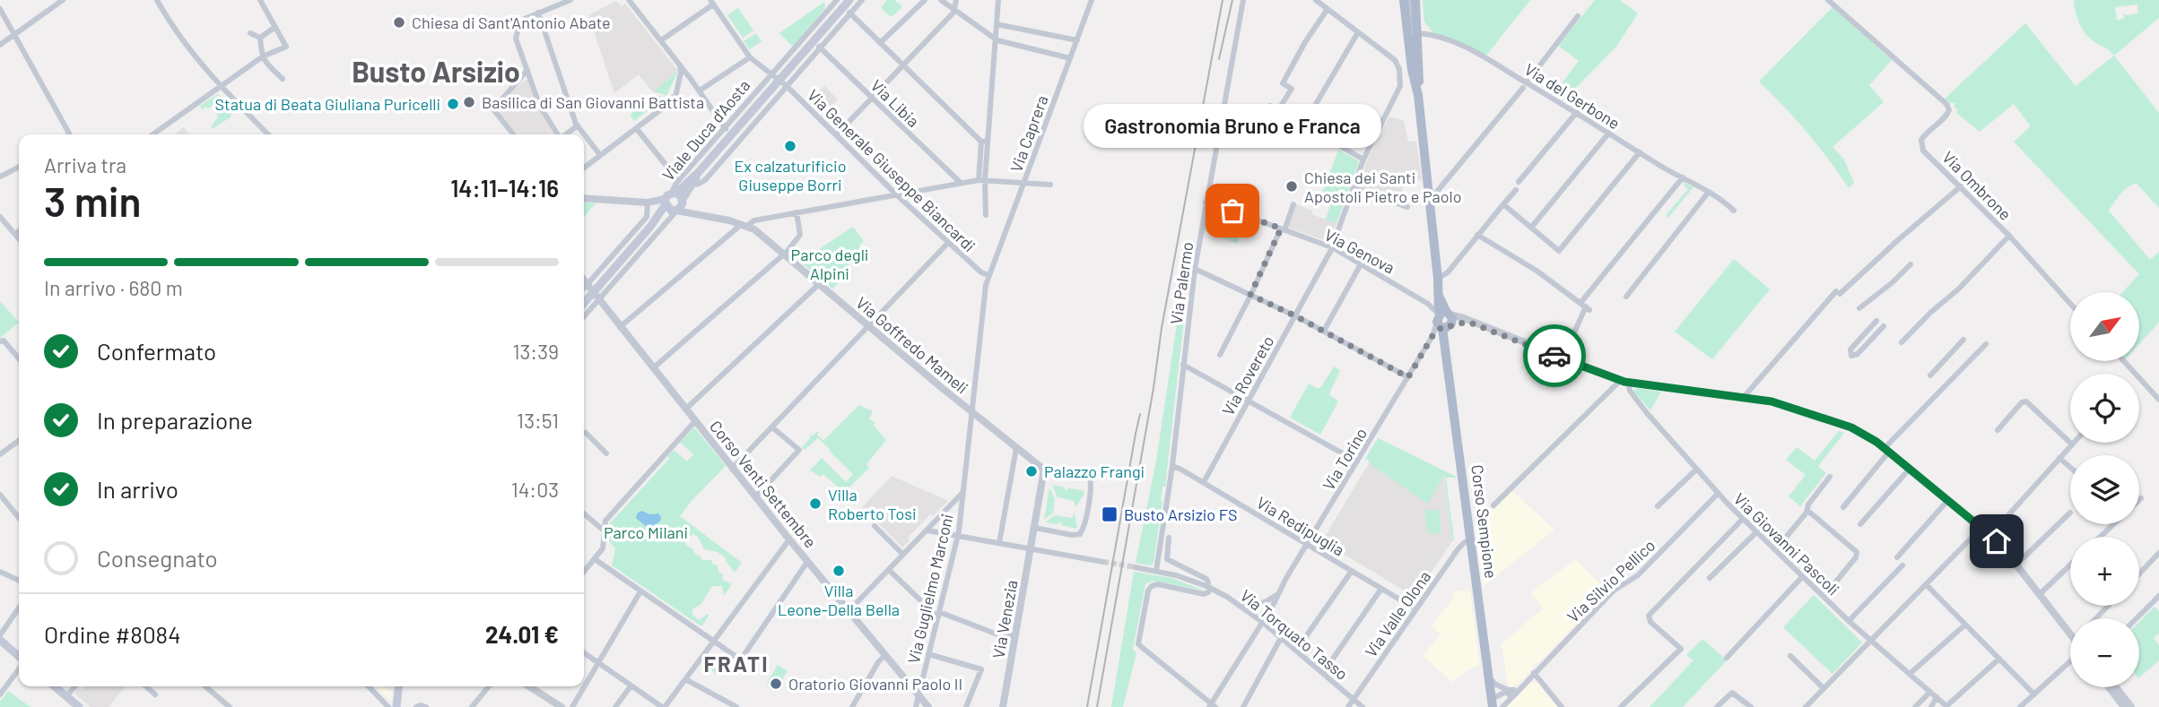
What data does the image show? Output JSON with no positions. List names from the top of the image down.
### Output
{
  "streets": {
    "main road": ["Viale Duca d'Aosta", "Corso Sempione"],
    "street": [
      "Via del Gerbone",
      "Via Libia",
      "Via Caprera",
      "Via Generale Giuseppe Biancardi",
      "Via Ombrone",
      "Via Genova",
      "Via Palermo",
      "Via Goffredo Mameli",
      "Via Rovereto",
      "Via Torino",
      "Corso Venti Settembre",
      "Via Redipuglia",
      "Via Giovanni Pascoli",
      "Via Silvio Pellico",
      "Via Guglielmo Marconi",
      "Via Valle Olona",
      "Via Venezia",
      "Via Torquato Tasso"
    ]
  },
  "crossings": [
    ["Via Libia", "Viale Duca d'Aosta"],
    ["Viale Duca d'Aosta", "Via Generale Giuseppe Biancardi"],
    ["Viale Duca d'Aosta", "Via Goffredo Mameli"],
    ["Viale Duca d'Aosta", "Corso Venti Settembre"],
    ["Via Caprera", "Via Generale Giuseppe Biancardi"],
    ["Via Caprera", "Via Goffredo Mameli"],
    ["Via Caprera", "Via Guglielmo Marconi"],
    ["Via Genova", "Via Palermo"],
    ["Via Genova", "Via Rovereto"],
    ["Via Genova", "Via Torino"],
    ["Via Genova", "Corso Sempione"],
    ["Via Palermo", "Via Redipuglia"],
    ["Via Palermo", "Via Torquato Tasso"],
    ["Via Goffredo Mameli", "Via Guglielmo Marconi"],
    ["Via Goffredo Mameli", "Via Venezia"],
    ["Via Rovereto", "Via Redipuglia"],
    ["Via Torino", "Corso Sempione"],
    ["Via Torino", "Via Redipuglia"],
    ["Via Torino", "Via Torquato Tasso"],
    ["Corso Venti Settembre", "Via Guglielmo Marconi"],
    ["Corso Sempione", "Via Silvio Pellico"],
    ["Corso Sempione", "Via Valle Olona"],
    ["Via Redipuglia", "Via Valle Olona"],
    ["Via Giovanni Pascoli", "Via Silvio Pellico"],
    ["Via Valle Olona", "Via Torquato Tasso"]
  ],
  "districts": ["Busto Arsizio", "FRATI"],
  "parks": ["Parco degli Alpini", "Parco Milani"],
  "places": {
    "other": [
      "Chiesa di Sant'Antonio Abate",
      "Basilica di San Giovanni Battista",
      "Statua di Beata Giuliana Puricelli",
      "Ex calzaturificio Giuseppe Borri",
      "Chiesa dei Santi Apostoli Pietro e Paolo",
      "Gastronomia Bruno e Franca",
      "Palazzo Frangi",
      "Villa Roberto Tosi",
      "Villa Leone-Della Bella",
      "Oratorio Giovanni Paolo II"
    ],
    "transit": ["Busto Arsizio FS"]
  },
  "north": "top right",
  "page": {
    "bubble": "Gastronomia Bruno e Franca",
    "heading": ["3 min", "Arriva tra", "14:11–14:16"],
    "panel": ["Ordine #8084", "24.01 €"],
    "bar": "In arrivo · 680 m",
    "map_buttons": ["+", "−"],
    "list": [
      ["Confermato", "13:39"],
      ["In preparazione", "13:51"],
      ["In arrivo", "14:03"],
      "Consegnato"
    ]
  }
}
